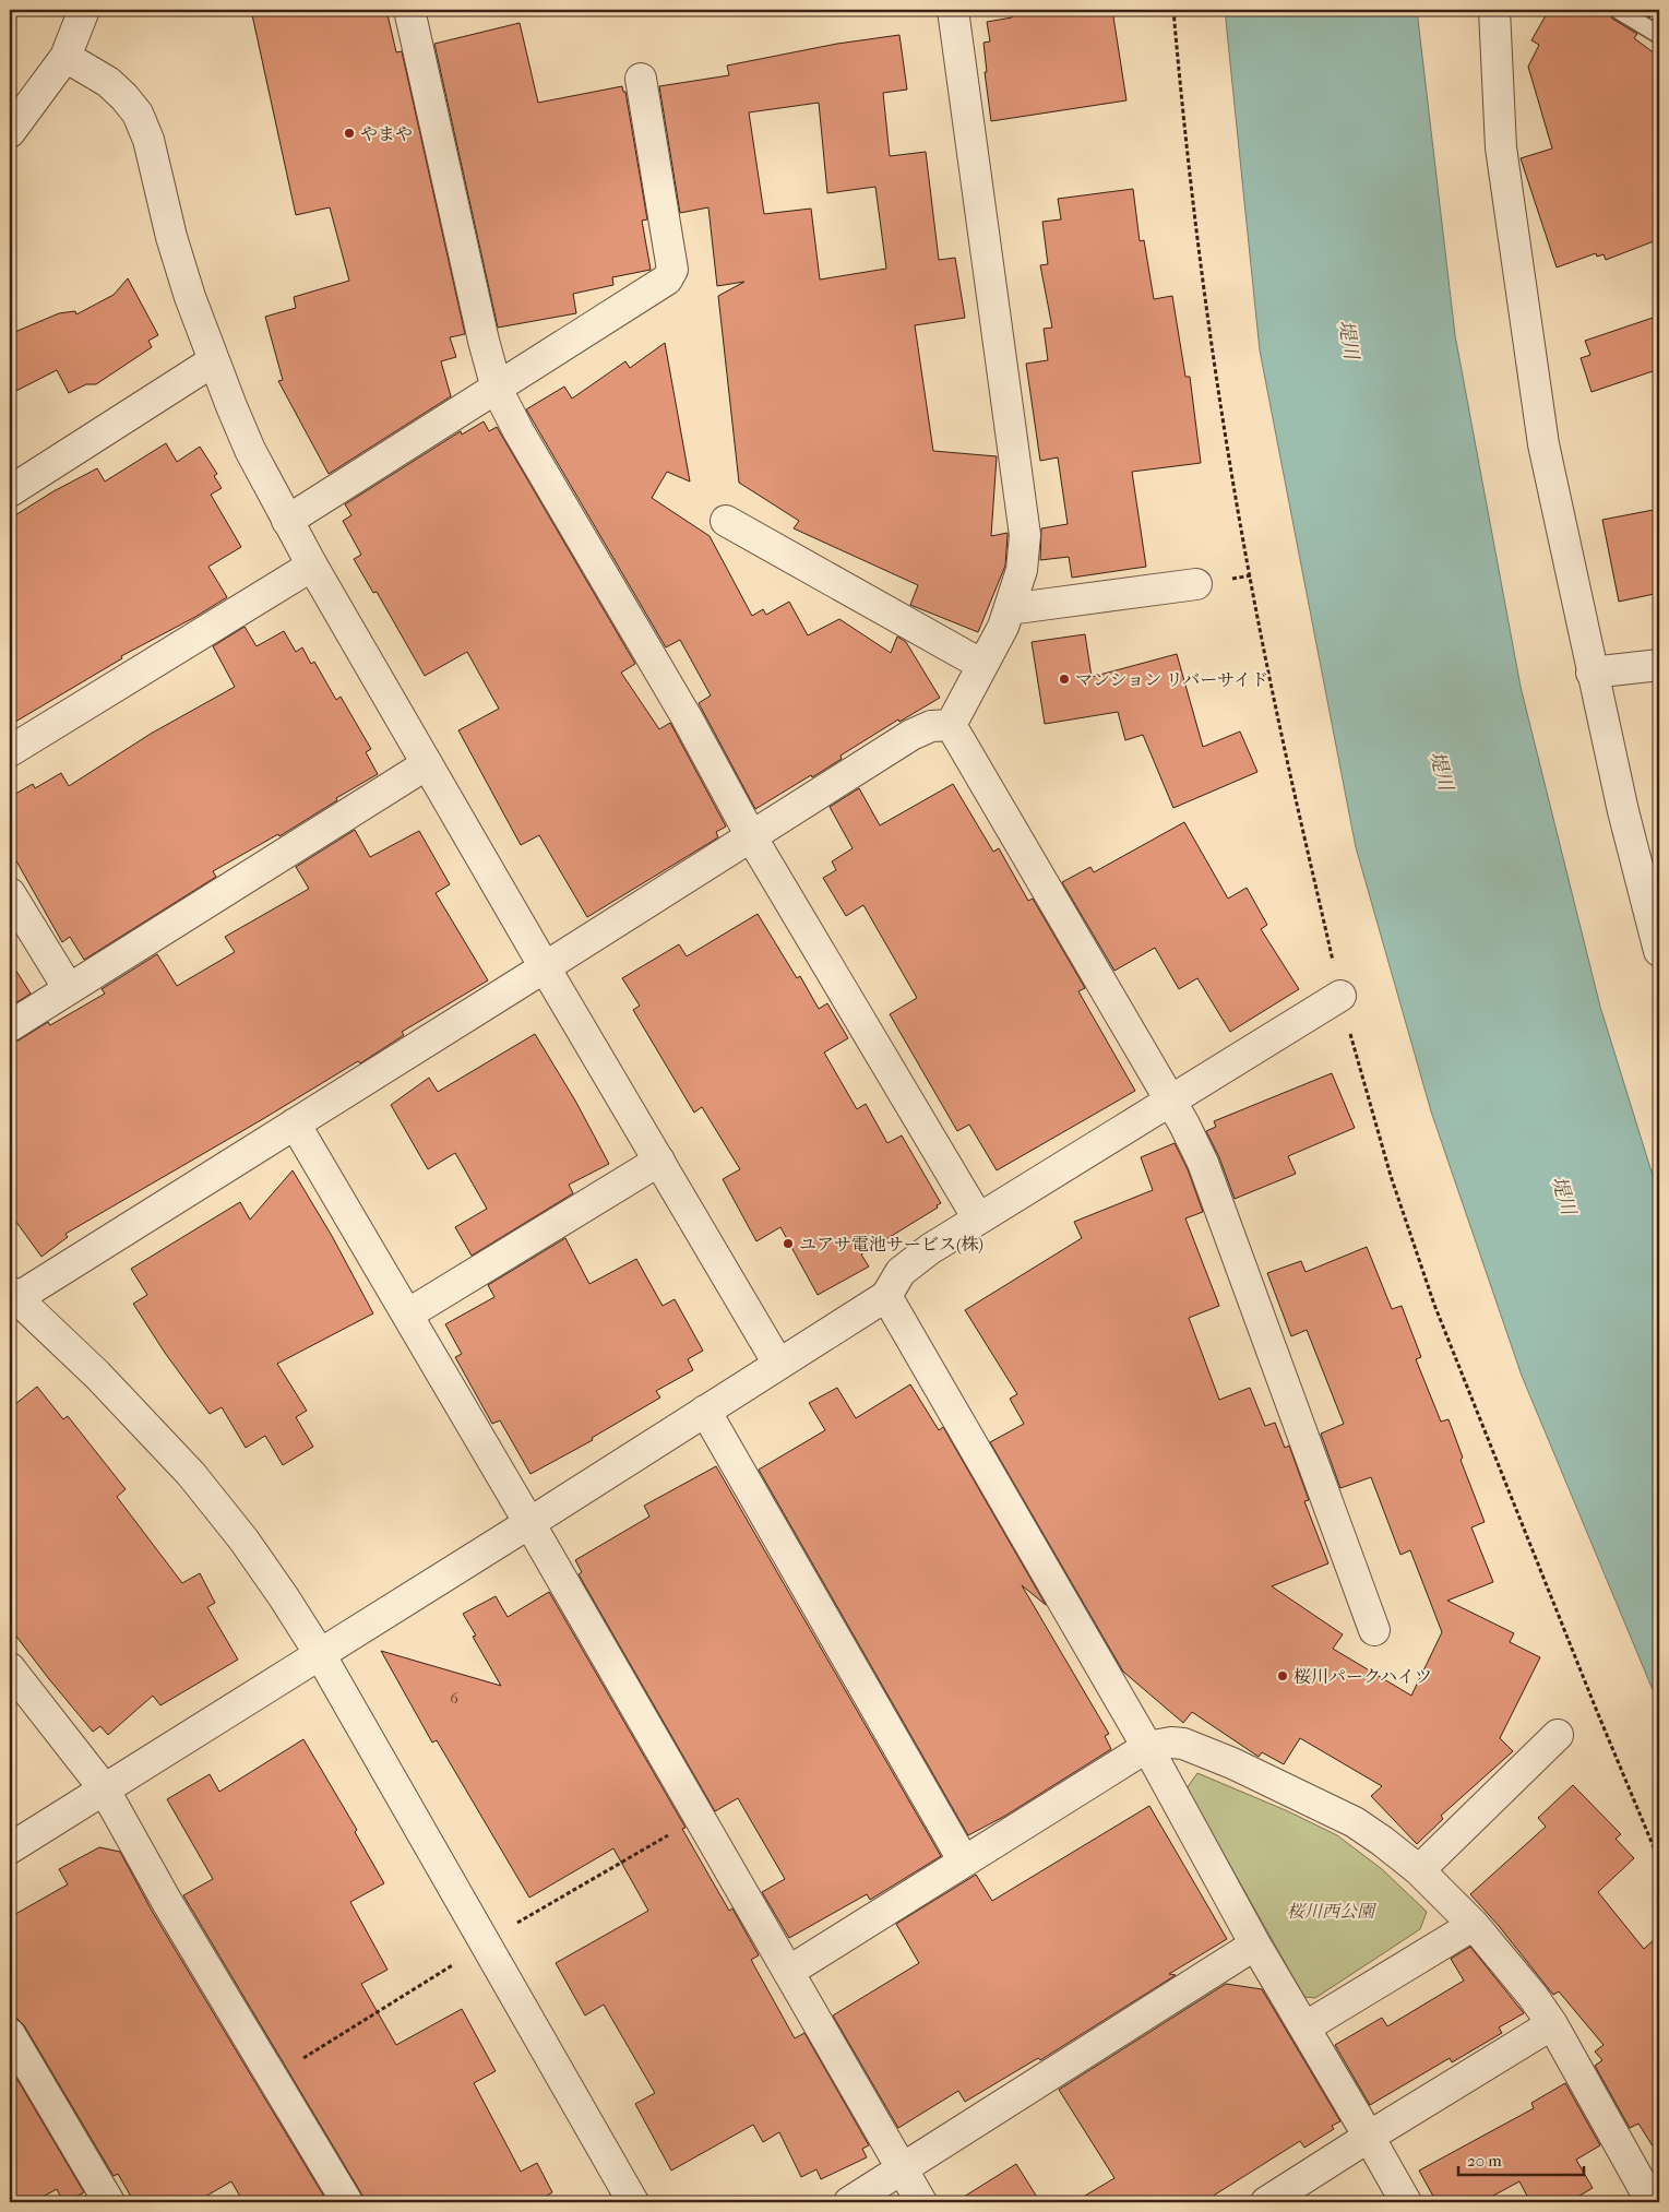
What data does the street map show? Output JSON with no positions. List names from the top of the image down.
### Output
{
  "water": ["堤川"],
  "parks": ["桜川西公園"],
  "places": [
    "やまや",
    "マンション リバーサイド",
    "ユアサ電池サービス(株)",
    "桜川パークハイツ"
  ],
  "house_numbers": ["6"],
  "scale_bar": "20 m"
}
